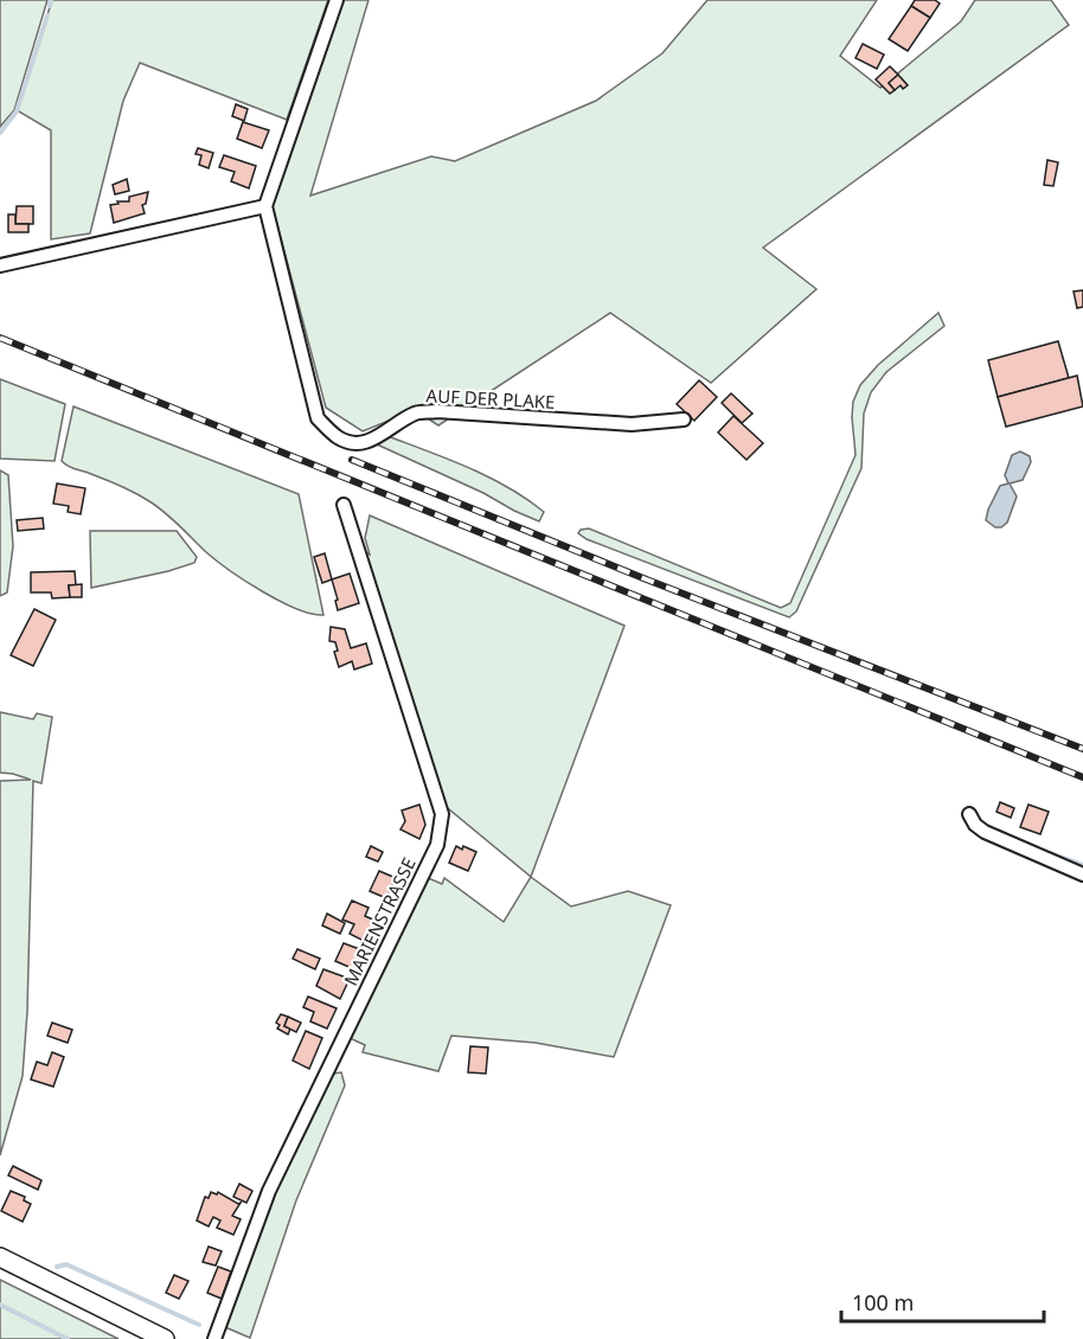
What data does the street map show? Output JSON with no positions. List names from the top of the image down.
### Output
{
  "streets": {
    "street": ["AUF DER PLAKE", "MARIENSTRASSE"]
  },
  "scale_bar": "100 m"
}
